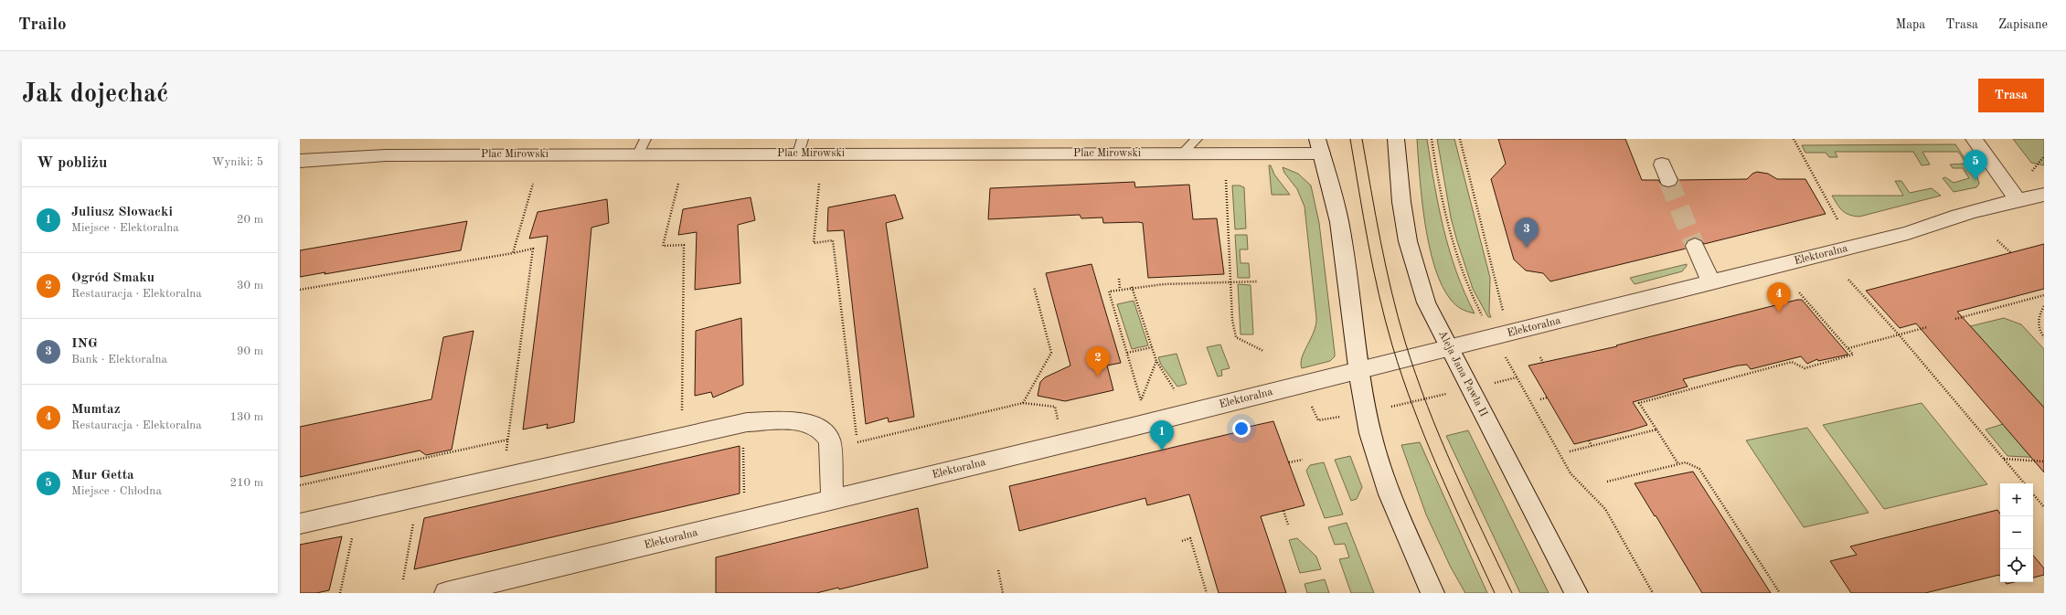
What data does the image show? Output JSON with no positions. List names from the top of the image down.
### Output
{
  "streets": {
    "street": ["Plac Mirowski", "Elektoralna", "Aleja Jana Pawła II"]
  },
  "crossings": [
    ["Elektoralna", "Aleja Jana Pawła II"]
  ],
  "page": {
    "header": "Trailo",
    "nav": ["Mapa", "Trasa", "Zapisane"],
    "buttons": "Trasa",
    "title": "Jak dojechać",
    "heading": ["W pobliżu", "Wyniki: 5"],
    "pins": [
      "5",
      "3",
      "4",
      "2",
      "1"
    ],
    "list": [
      {
        "mark": "1",
        "name": "Juliusz Słowacki",
        "note": "Miejsce · Elektoralna",
        "value": "20 m"
      },
      {
        "mark": "2",
        "name": "Ogród Smaku",
        "note": "Restauracja · Elektoralna",
        "value": "30 m"
      },
      {
        "mark": "3",
        "name": "ING",
        "note": "Bank · Elektoralna",
        "value": "90 m"
      },
      {
        "mark": "4",
        "name": "Mumtaz",
        "note": "Restauracja · Elektoralna",
        "value": "130 m"
      },
      {
        "mark": "5",
        "name": "Mur Getta",
        "note": "Miejsce · Chłodna",
        "value": "210 m"
      }
    ],
    "map_buttons": ["+", "−"]
  }
}
